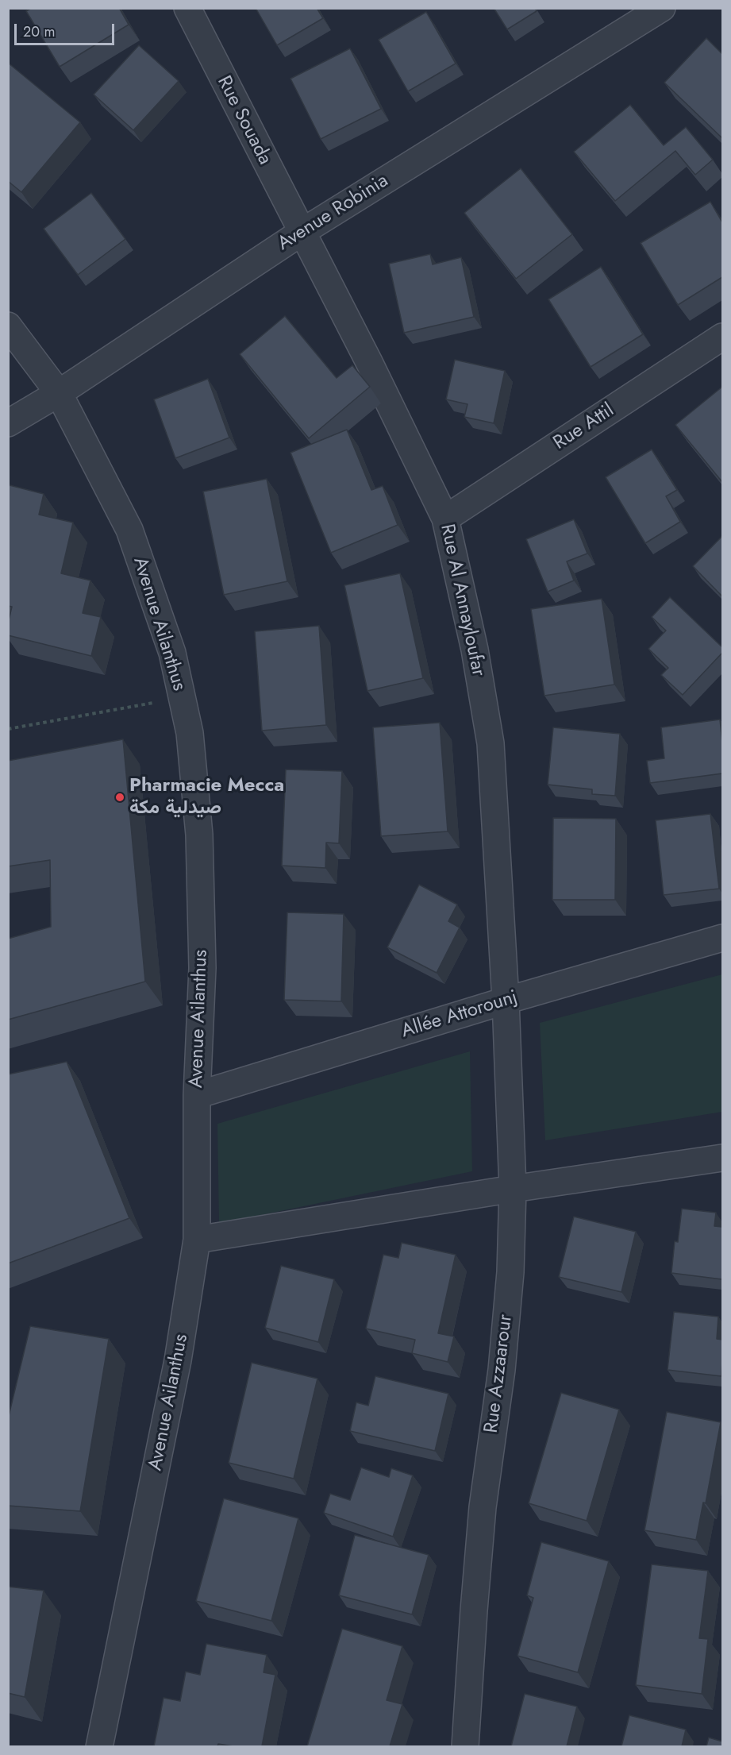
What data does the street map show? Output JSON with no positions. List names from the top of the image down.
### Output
{
  "streets": {
    "street": [
      "Rue Souada",
      "Avenue Robinia",
      "Rue Attil",
      "Rue Al Annayloufar",
      "Avenue Ailanthus",
      "Allée Attorounj",
      "Rue Azzaarour"
    ]
  },
  "crossings": [
    ["Rue Souada", "Avenue Robinia"],
    ["Rue Souada", "Rue Al Annayloufar"],
    ["Avenue Robinia", "Rue Al Annayloufar"],
    ["Avenue Robinia", "Avenue Ailanthus"],
    ["Rue Attil", "Rue Al Annayloufar"],
    ["Rue Al Annayloufar", "Allée Attorounj"],
    ["Rue Al Annayloufar", "Rue Azzaarour"],
    ["Avenue Ailanthus", "Allée Attorounj"],
    ["Allée Attorounj", "Rue Azzaarour"]
  ],
  "places": ["Pharmacie Mecca صيدلية مكة"],
  "scale_bar": "20 m"
}
